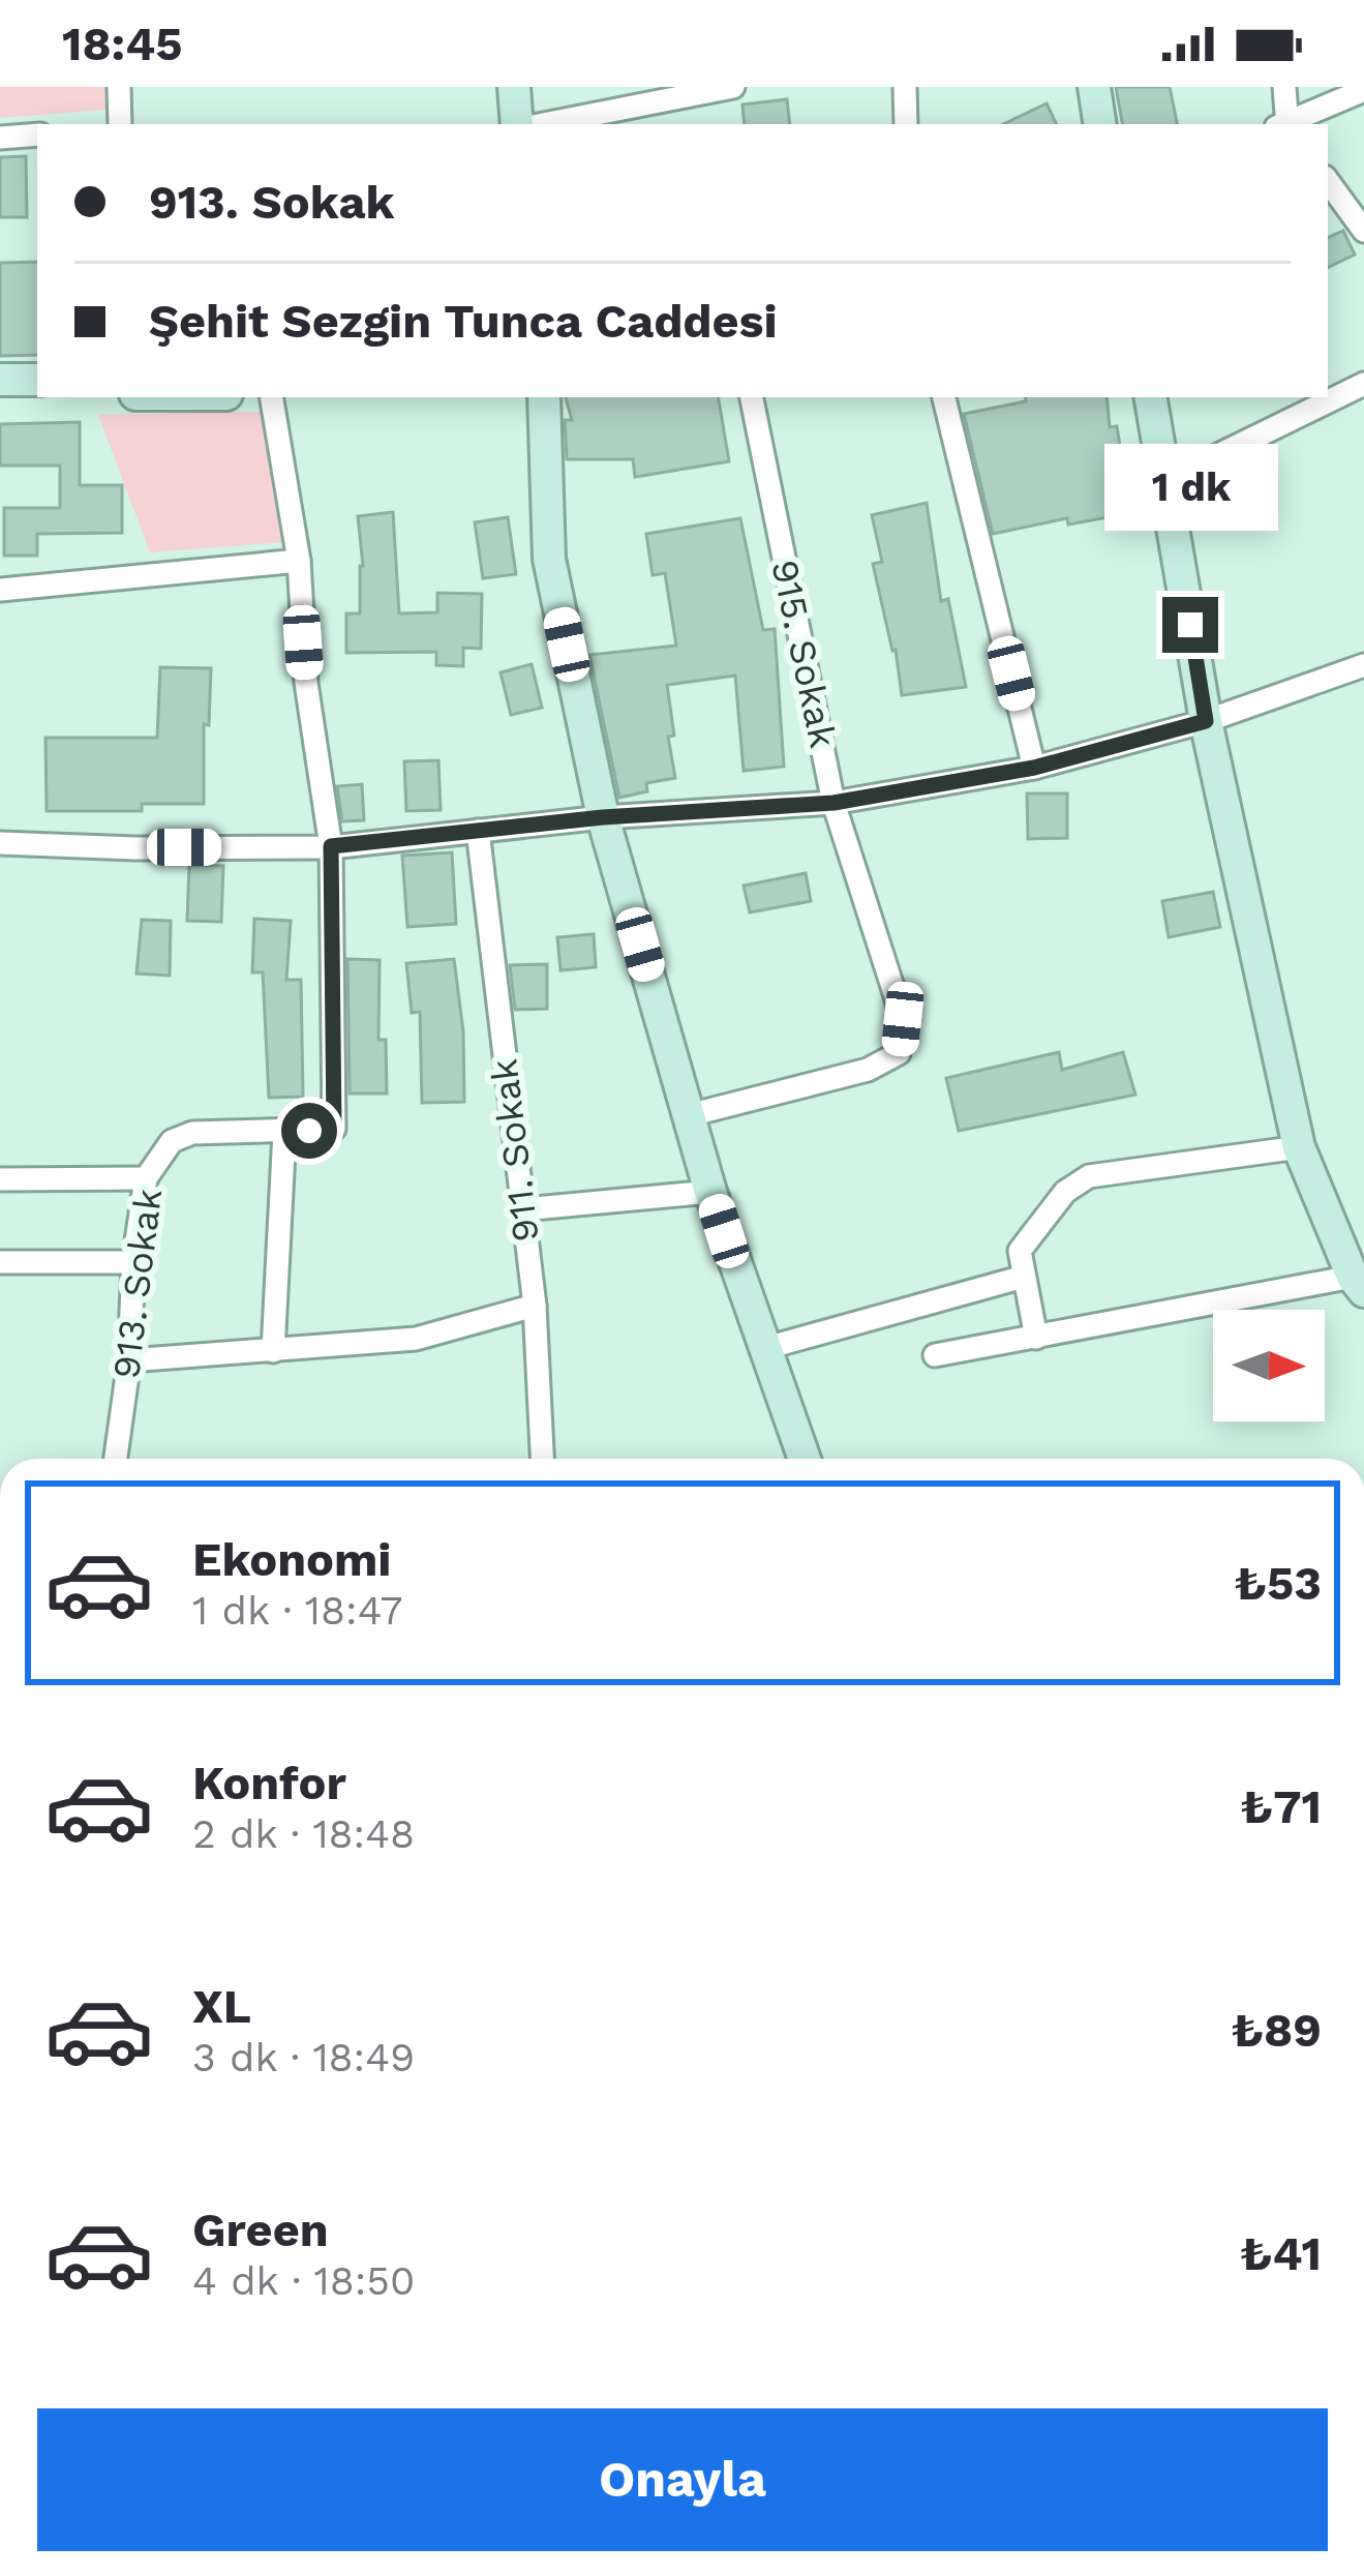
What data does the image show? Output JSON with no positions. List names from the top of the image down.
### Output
{
  "streets": {
    "street": ["915. Sokak", "911. Sokak", "913. Sokak"]
  },
  "north": "right",
  "page": {
    "status": "18:45",
    "banner": ["913. Sokak", "Şehit Sezgin Tunca Caddesi"],
    "bubble": "1 dk",
    "list": [
      {
        "name": "Ekonomi",
        "note": "1 dk · 18:47",
        "value": "₺53"
      },
      {
        "name": "Konfor",
        "note": "2 dk · 18:48",
        "value": "₺71"
      },
      {
        "name": "XL",
        "note": "3 dk · 18:49",
        "value": "₺89"
      },
      {
        "name": "Green",
        "note": "4 dk · 18:50",
        "value": "₺41"
      }
    ],
    "buttons": "Onayla"
  }
}
